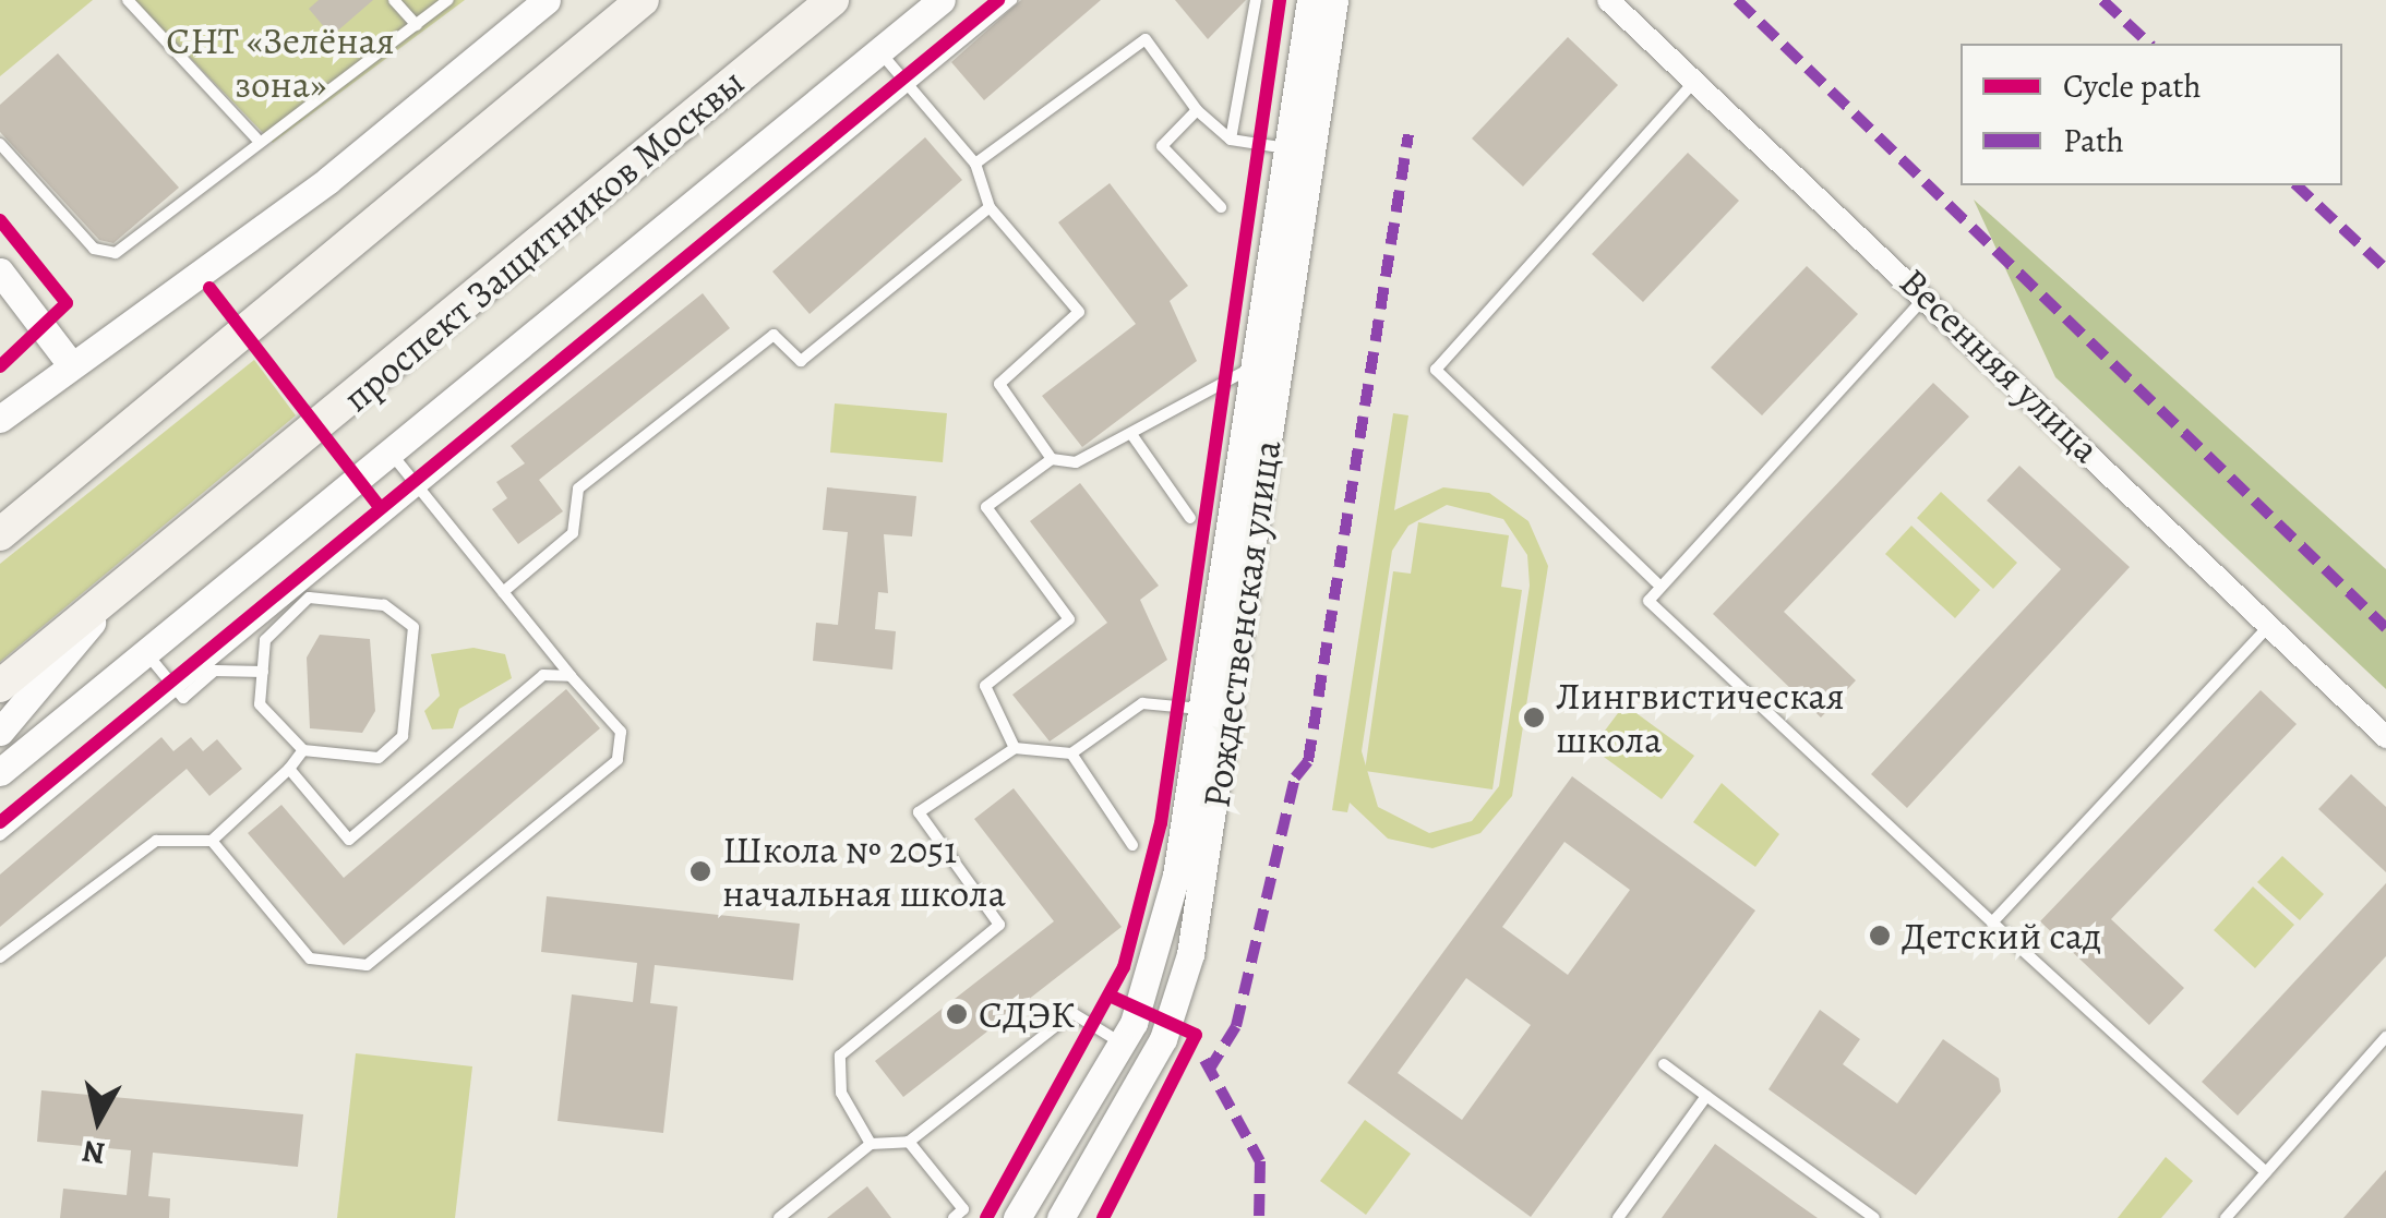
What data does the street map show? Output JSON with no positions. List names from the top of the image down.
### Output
{
  "streets": {
    "main road": ["проспект Защитников Москвы"],
    "street": ["Весенняя улица", "Рождественская улица"]
  },
  "parks": ["СНТ «Зелёная зона»"],
  "places": [
    "Лингвистическая школа",
    "Школа № 2051 начальная школа",
    "Детский сад",
    "СДЭК"
  ],
  "legend": ["Cycle path", "Path"],
  "north": "bottom"
}
